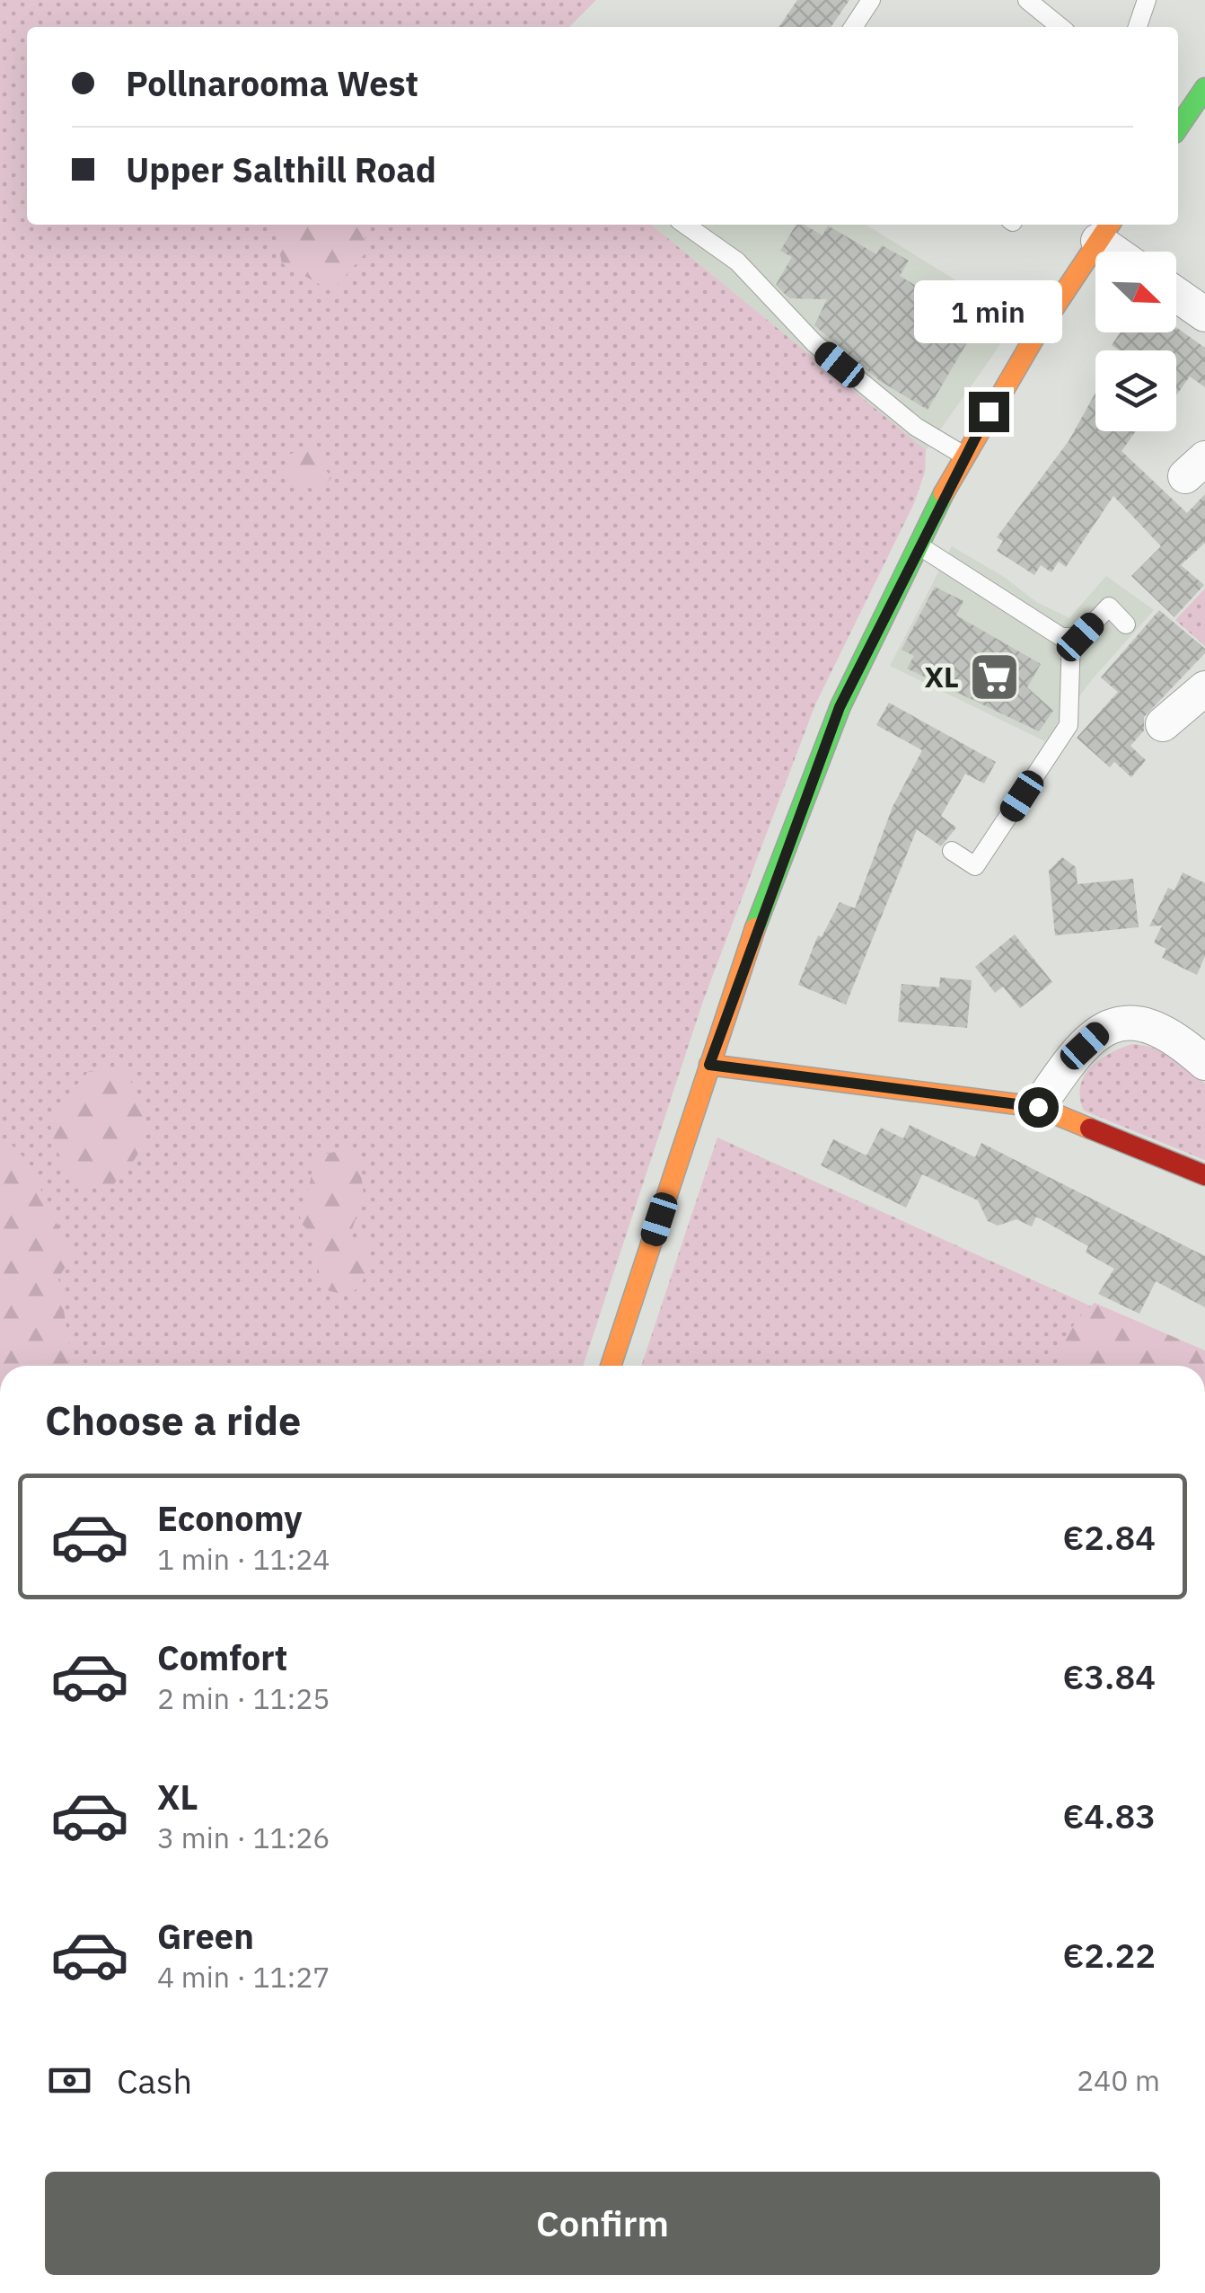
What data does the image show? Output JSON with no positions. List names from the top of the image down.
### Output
{
  "places": {
    "supermarket": ["XL"]
  },
  "north": "bottom right",
  "page": {
    "banner": ["Pollnarooma West", "Upper Salthill Road"],
    "bubble": "1 min",
    "heading": "Choose a ride",
    "list": [
      {
        "name": "Economy",
        "note": "1 min · 11:24",
        "value": "€2.84"
      },
      {
        "name": "Comfort",
        "note": "2 min · 11:25",
        "value": "€3.84"
      },
      {
        "name": "XL",
        "note": "3 min · 11:26",
        "value": "€4.83"
      },
      {
        "name": "Green",
        "note": "4 min · 11:27",
        "value": "€2.22"
      }
    ],
    "pay": ["Cash", "240 m"],
    "buttons": "Confirm"
  }
}
